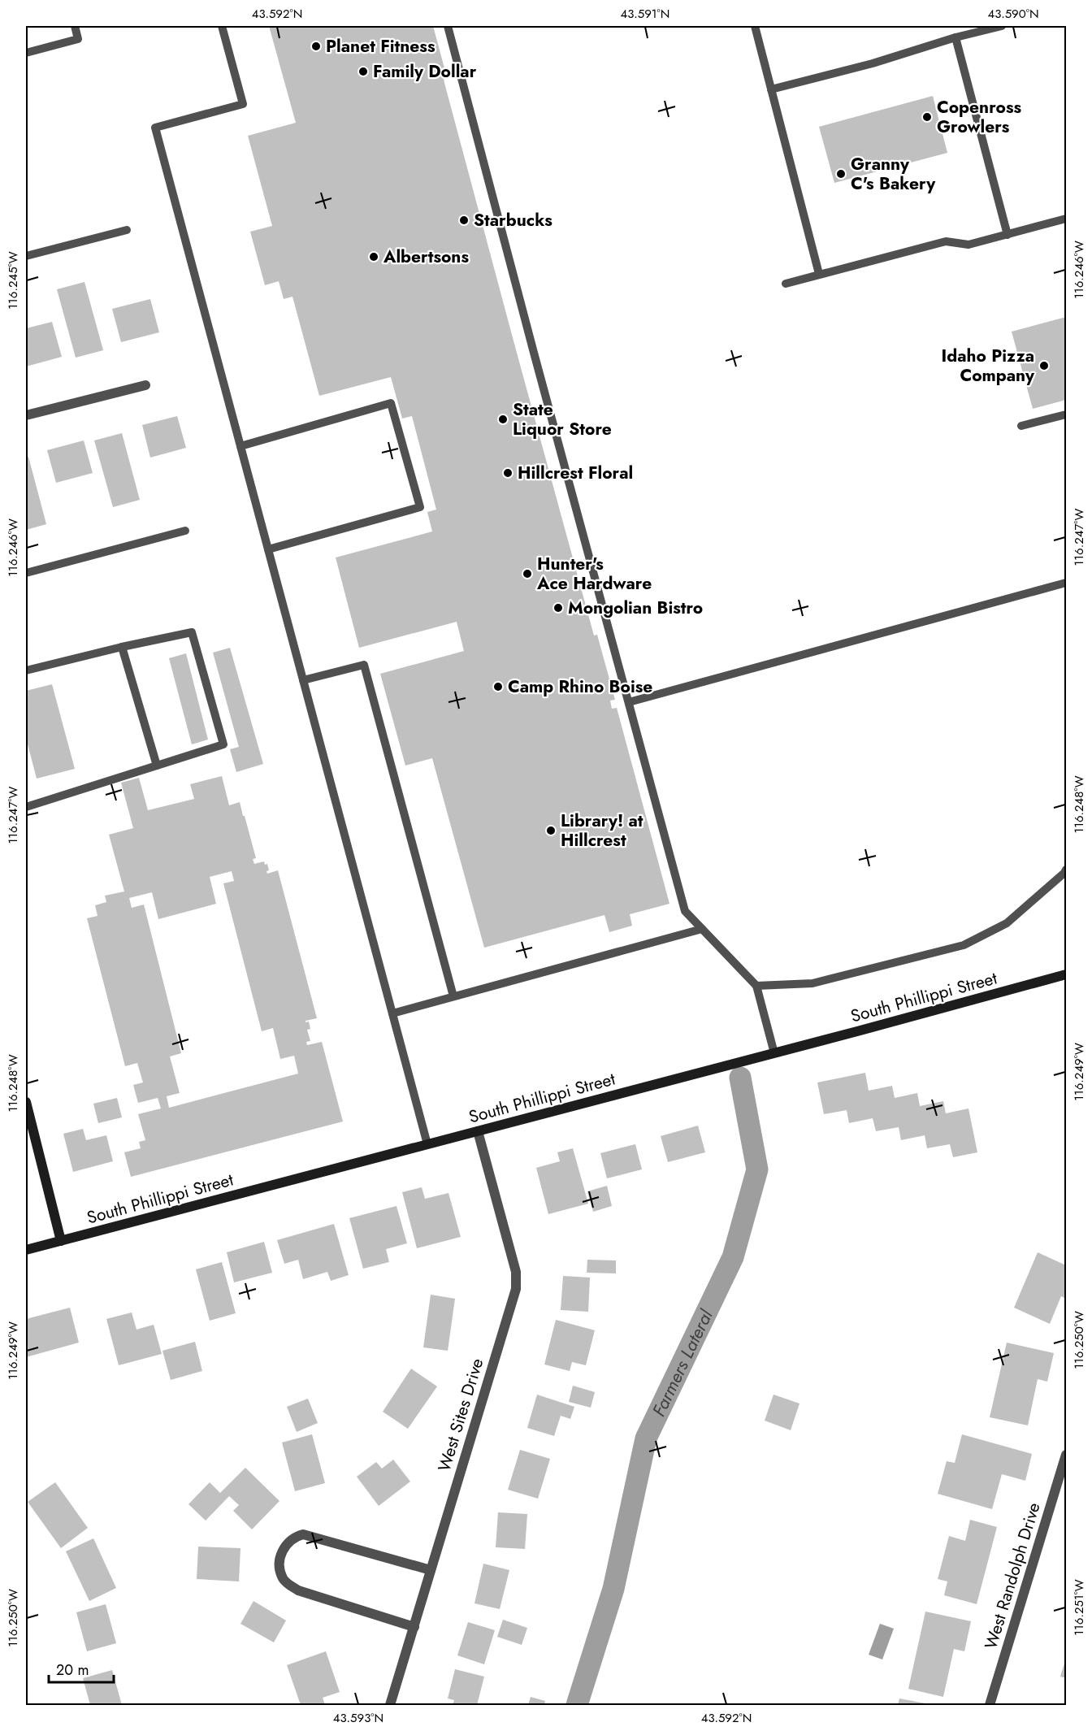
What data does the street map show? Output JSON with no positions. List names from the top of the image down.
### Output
{
  "streets": {
    "street": ["South Phillippi Street", "West Sites Drive", "West Randolph Drive"]
  },
  "crossings": [
    ["South Phillippi Street", "West Sites Drive"]
  ],
  "water": ["Farmers Lateral"],
  "places": [
    "Planet Fitness",
    "Family Dollar",
    "Copenross Growlers",
    "Granny C's Bakery",
    "Starbucks",
    "Albertsons",
    "Idaho Pizza Company",
    "State Liquor Store",
    "Hillcrest Floral",
    "Hunter's Ace Hardware",
    "Mongolian Bistro",
    "Camp Rhino Boise",
    "Library! at Hillcrest"
  ],
  "scale_bar": "20 m",
  "coordinates": [
    "43.592°N",
    "43.591°N",
    "43.590°N",
    "116.246°W",
    "116.245°W",
    "116.247°W",
    "116.248°W",
    "116.249°W",
    "116.250°W",
    "116.251°W",
    "43.593°N"
  ]
}
